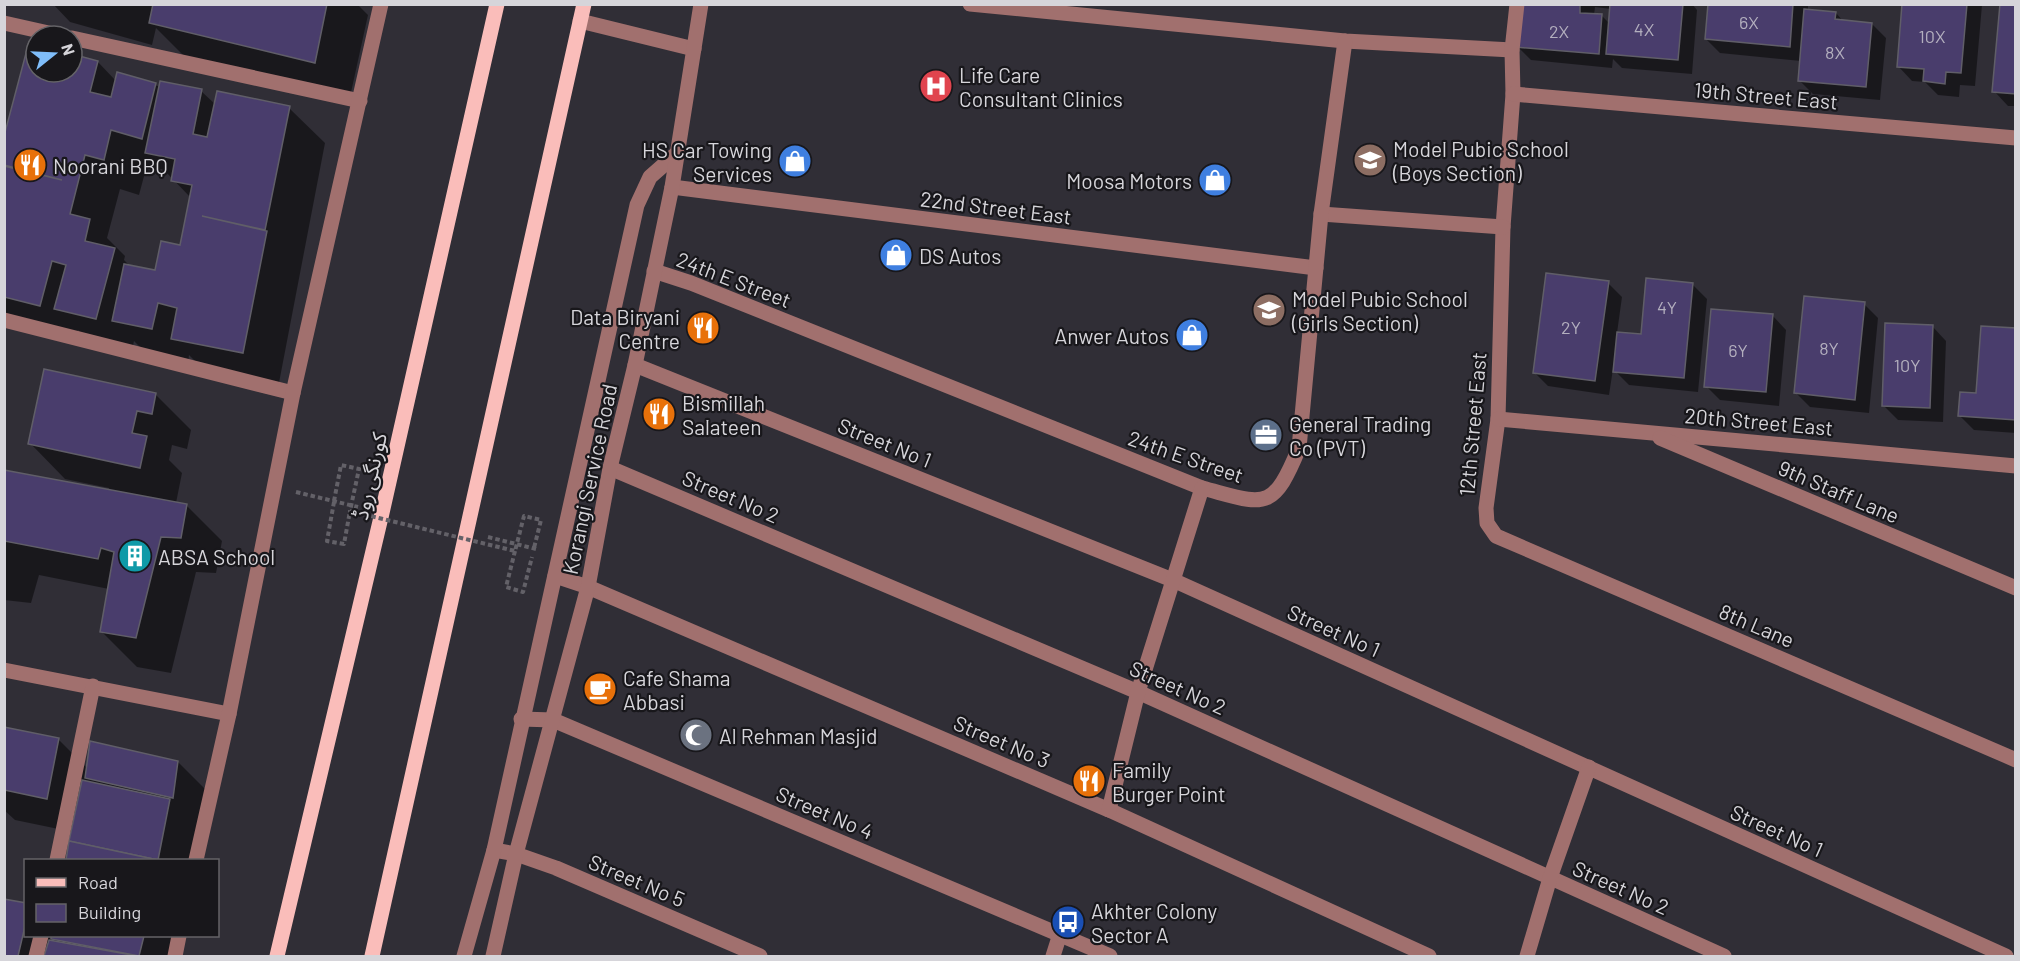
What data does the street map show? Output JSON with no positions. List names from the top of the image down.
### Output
{
  "streets": {
    "main road": ["کورنگی روڈ"],
    "street": [
      "19th Street East",
      "22nd Street East",
      "24th E Street",
      "20th Street East",
      "12th Street East",
      "Street No 1",
      "Korangi Service Road",
      "9th Staff Lane",
      "Street No 2",
      "8th Lane",
      "Street No 3",
      "Street No 4",
      "Street No 5"
    ]
  },
  "crossings": [
    ["19th Street East", "12th Street East"],
    ["22nd Street East", "24th E Street"],
    ["22nd Street East", "Korangi Service Road"],
    ["24th E Street", "Korangi Service Road"],
    ["20th Street East", "12th Street East"],
    ["20th Street East", "9th Staff Lane"],
    ["12th Street East", "8th Lane"],
    ["Street No 1", "Korangi Service Road"],
    ["Korangi Service Road", "Street No 2"],
    ["Korangi Service Road", "Street No 3"],
    ["Korangi Service Road", "Street No 4"],
    ["Korangi Service Road", "Street No 5"]
  ],
  "places": {
    "hospital": ["Life Care Consultant Clinics"],
    "school or university": ["Model Pubic School (Boys Section)", "Model Pubic School (Girls Section)"],
    "shop": [
      "HS Car Towing Services",
      "Moosa Motors",
      "DS Autos",
      "Anwer Autos"
    ],
    "restaurant": [
      "Noorani BBQ",
      "Data Biryani Centre",
      "Bismillah Salateen",
      "Family Burger Point"
    ],
    "office": ["General Trading Co (PVT)"],
    "building": ["ABSA School"],
    "cafe": ["Cafe Shama Abbasi"],
    "mosque": ["Al Rehman Masjid"],
    "bus stop": ["Akhter Colony Sector A"]
  },
  "house_numbers": [
    "6X",
    "4X",
    "2X",
    "10X",
    "8X",
    "4Y",
    "2Y",
    "8Y",
    "6Y",
    "10Y"
  ],
  "legend": ["Road", "Building"],
  "north": "right"
}
